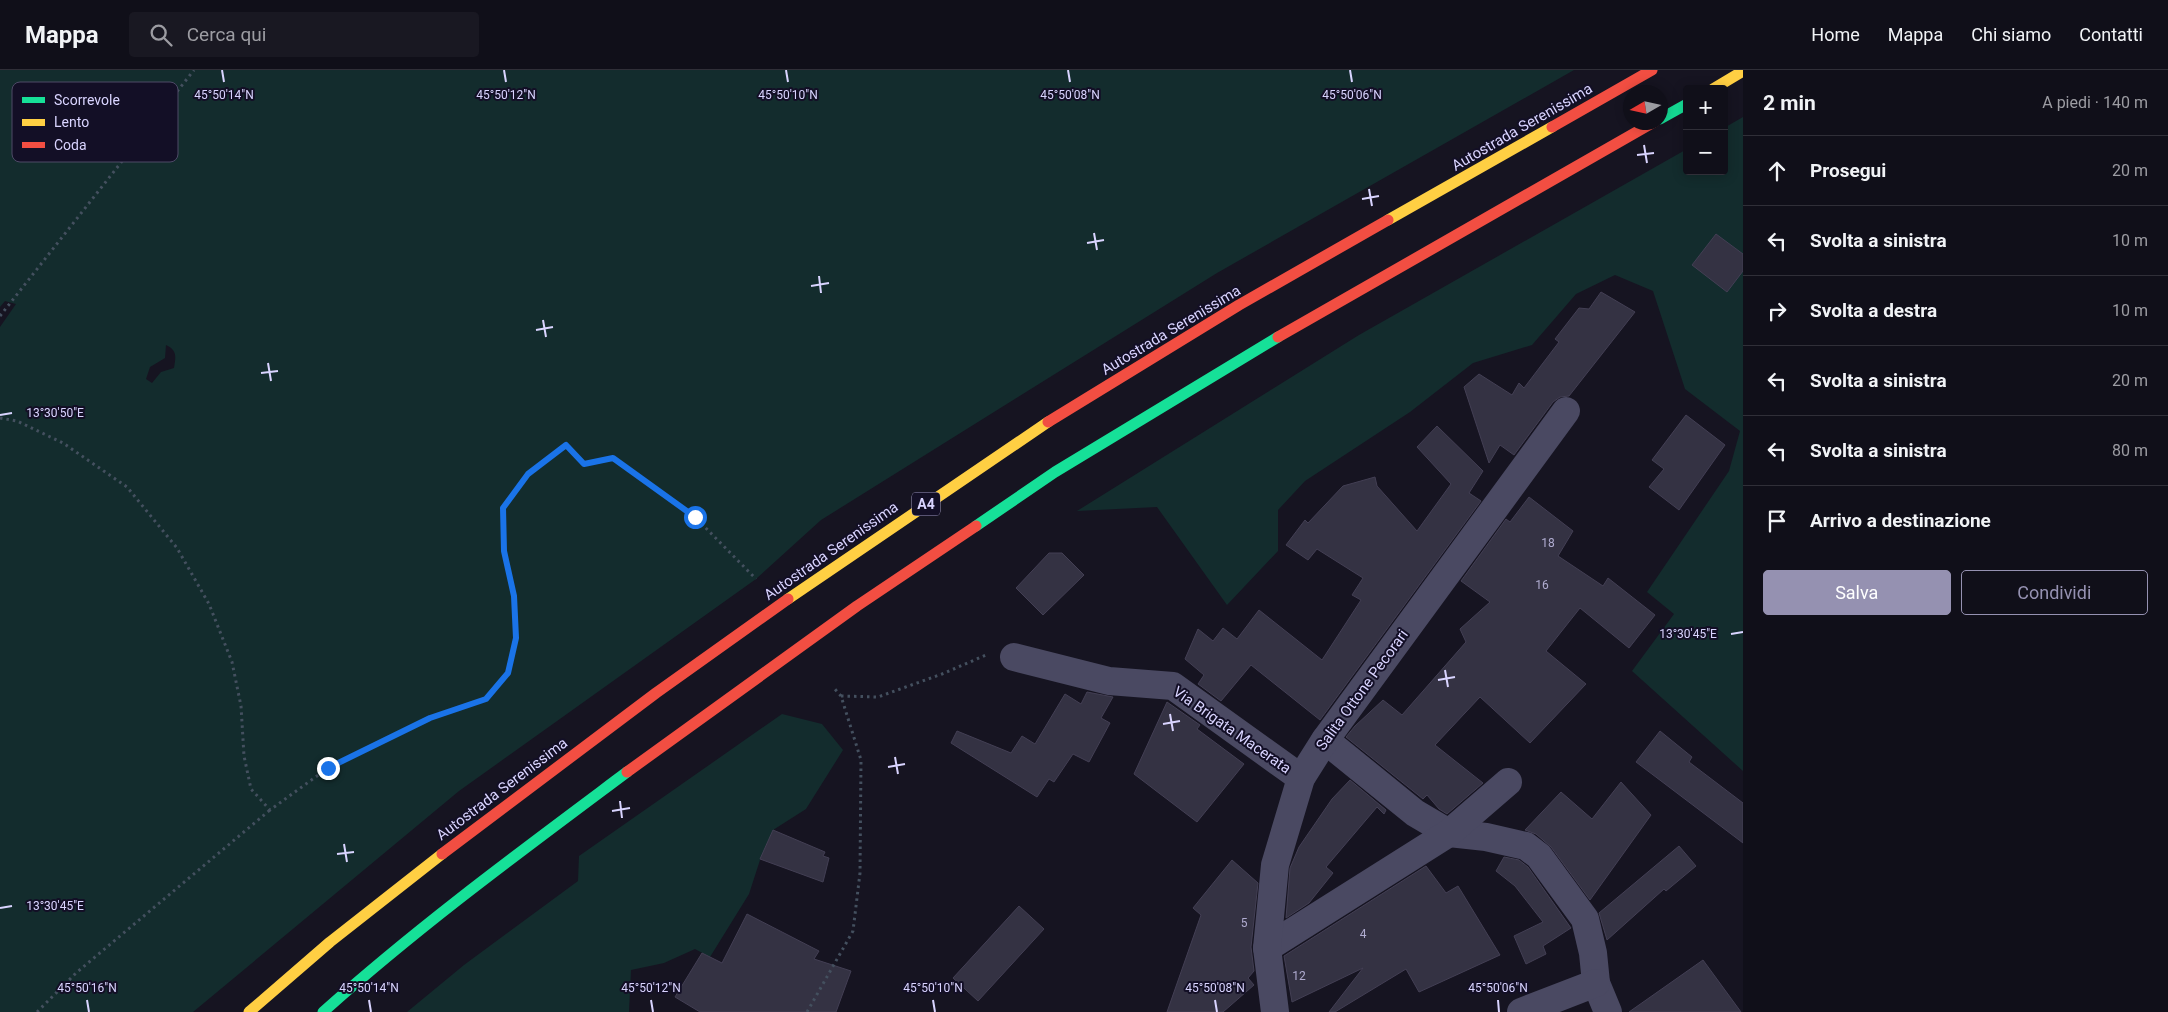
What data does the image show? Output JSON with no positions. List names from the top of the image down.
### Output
{
  "streets": {
    "highway": ["Autostrada Serenissima", "A4"],
    "street": ["Salita Ottone Pecorari", "Via Brigata Macerata"]
  },
  "crossings": [
    ["Salita Ottone Pecorari", "Via Brigata Macerata"]
  ],
  "house_numbers": [
    "18",
    "16",
    "5",
    "4",
    "12"
  ],
  "legend": ["Scorrevole", "Lento", "Coda"],
  "north": "left",
  "page": {
    "header": "Mappa",
    "search": "Cerca qui",
    "nav": [
      "Home",
      "Mappa",
      "Chi siamo",
      "Contatti"
    ],
    "heading": ["2 min", "A piedi · 140 m"],
    "map_buttons": ["+", "−"],
    "list": [
      ["Prosegui", "20 m"],
      ["Svolta a sinistra", "10 m"],
      ["Svolta a destra", "10 m"],
      ["Svolta a sinistra", "20 m"],
      ["Svolta a sinistra", "80 m"],
      "Arrivo a destinazione"
    ],
    "buttons": ["Salva", "Condividi"]
  },
  "coordinates": [
    "45°50'14\"N",
    "45°50'12\"N",
    "45°50'10\"N",
    "45°50'08\"N",
    "45°50'06\"N",
    "13°30'50\"E",
    "13°30'45\"E",
    "45°50'16\"N"
  ]
}
